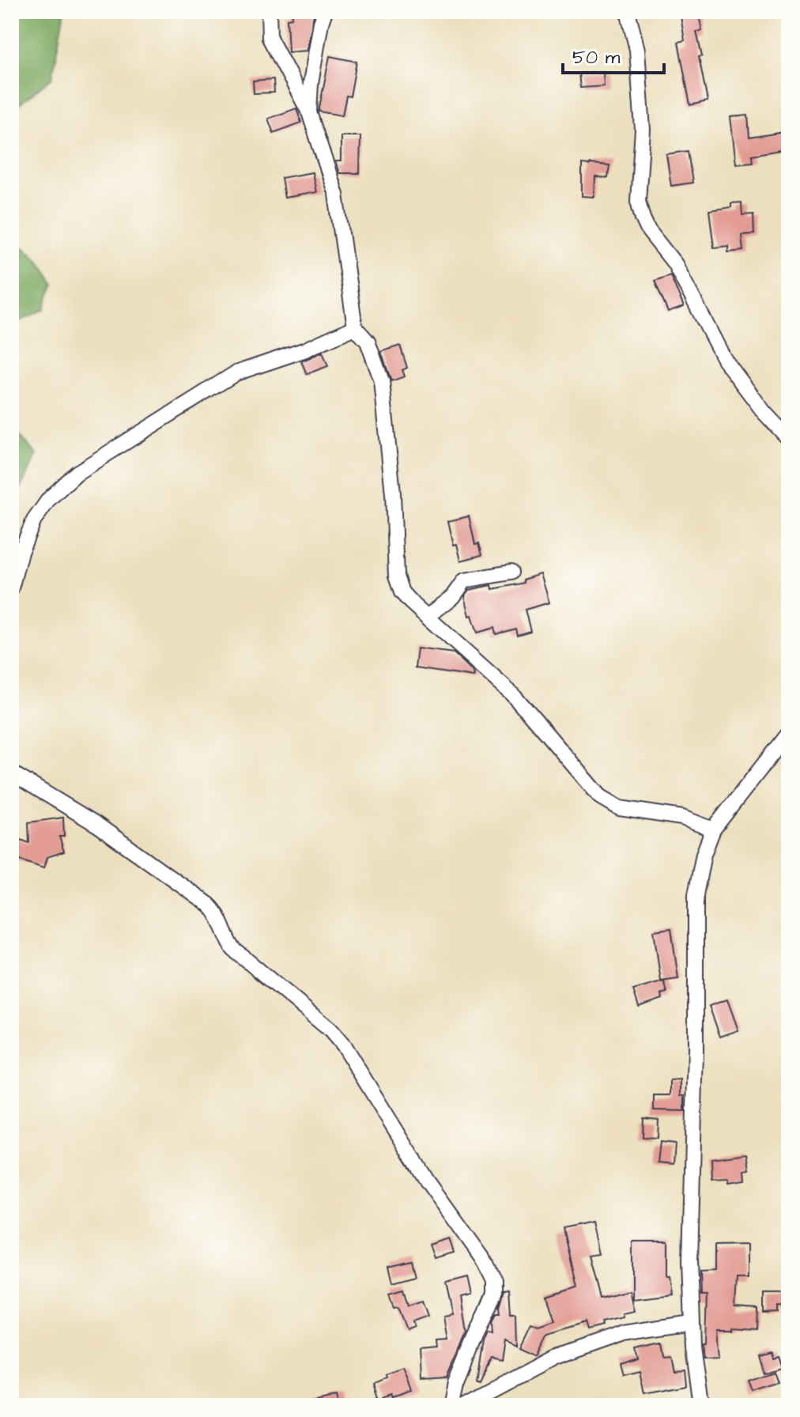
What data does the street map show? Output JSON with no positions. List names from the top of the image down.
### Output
{
  "scale_bar": "50 m"
}
